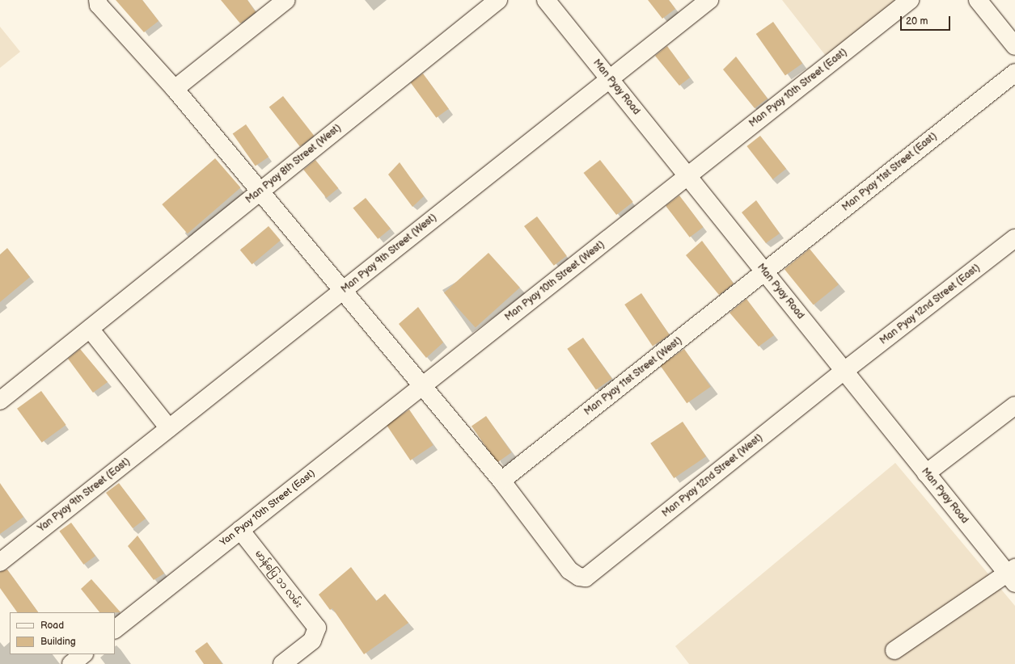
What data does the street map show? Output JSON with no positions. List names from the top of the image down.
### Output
{
  "streets": {
    "street": [
      "Man Pyay Road",
      "Man Pyay 10th Street (East)",
      "Man Pyay 8th Street (West)",
      "Man Pyay 11st Street (East)",
      "Man Pyay 9th Street (West)",
      "Man Pyay 10th Street (West)",
      "Man Pyay 12nd Street (East)",
      "Man Pyay 11st Street (West)",
      "Man Pyay 12nd Street (West)",
      "Yan Pyay 9th Street (East)",
      "Yan Pyay 10th Street (East)",
      "မာန်ပြေ ၁၁ လမ်း"
    ]
  },
  "crossings": [
    ["Man Pyay Road", "Man Pyay 10th Street (East)"],
    ["Man Pyay Road", "Man Pyay 11st Street (East)"],
    ["Man Pyay Road", "Man Pyay 9th Street (West)"],
    ["Man Pyay Road", "Man Pyay 10th Street (West)"],
    ["Man Pyay Road", "Man Pyay 12nd Street (East)"],
    ["Man Pyay Road", "Man Pyay 11st Street (West)"],
    ["Man Pyay Road", "Man Pyay 12nd Street (West)"],
    ["Man Pyay 10th Street (East)", "Man Pyay 10th Street (West)"],
    ["Man Pyay 11st Street (East)", "Man Pyay 11st Street (West)"],
    ["Man Pyay 9th Street (West)", "Yan Pyay 9th Street (East)"],
    ["Man Pyay 10th Street (West)", "Yan Pyay 10th Street (East)"],
    ["Man Pyay 12nd Street (East)", "Man Pyay 12nd Street (West)"],
    ["Man Pyay 11st Street (West)", "Man Pyay 12nd Street (West)"],
    ["Yan Pyay 10th Street (East)", "မာန်ပြေ ၁၁ လမ်း"]
  ],
  "legend": ["Road", "Building"],
  "scale_bar": "20 m"
}
